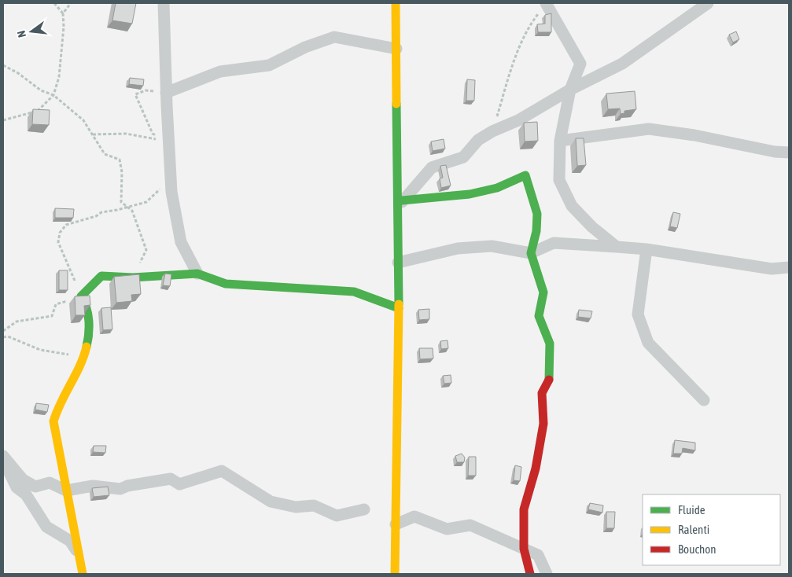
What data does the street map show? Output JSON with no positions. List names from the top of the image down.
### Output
{
  "legend": ["Fluide", "Ralenti", "Bouchon"],
  "north": "left"
}
